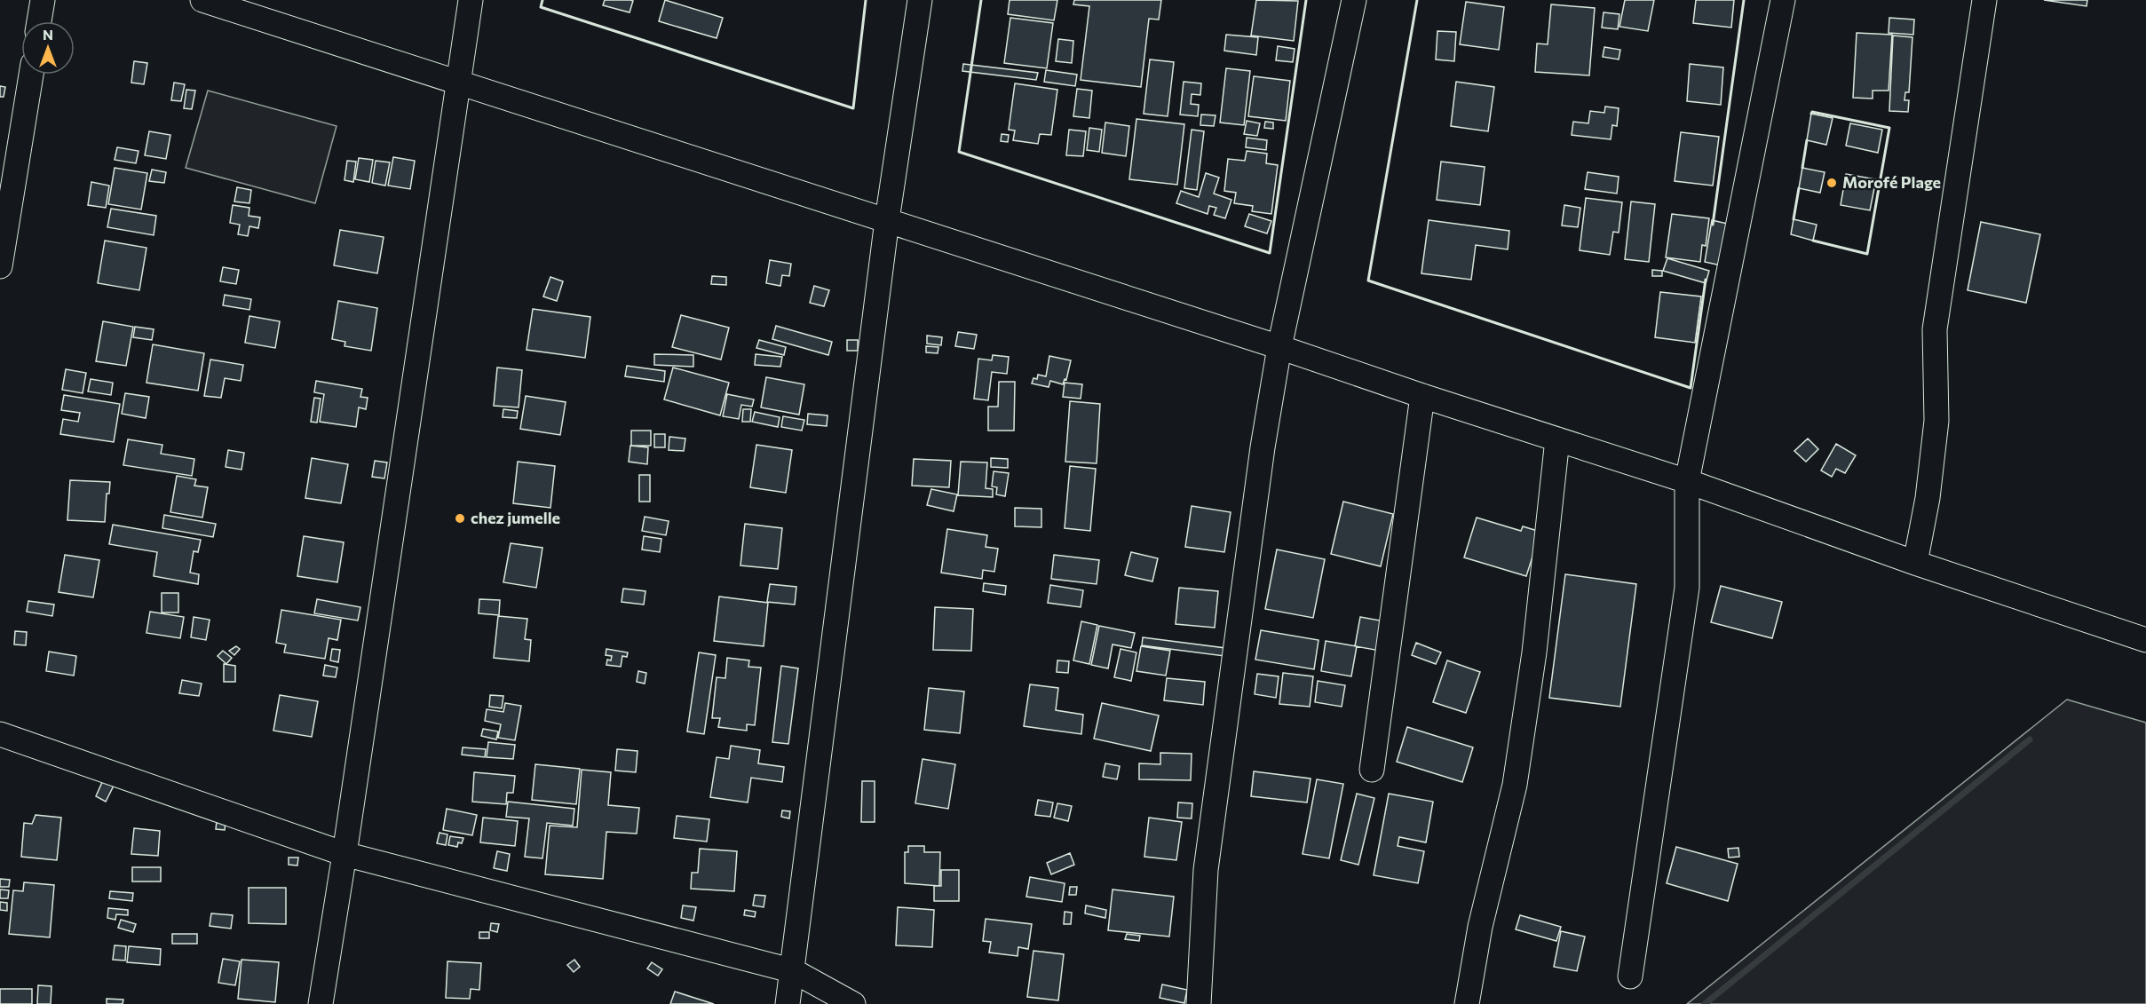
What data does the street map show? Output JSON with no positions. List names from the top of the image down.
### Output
{
  "places": ["Morofé Plage", "chez jumelle"],
  "north": "top"
}
